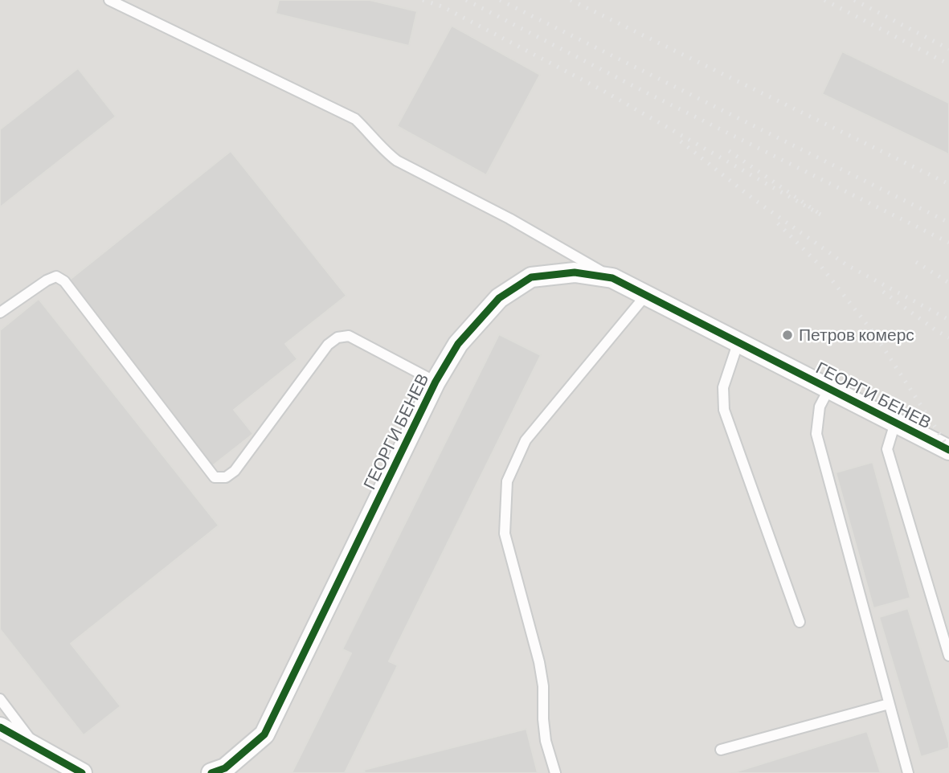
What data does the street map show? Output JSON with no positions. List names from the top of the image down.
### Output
{
  "streets": {
    "street": ["ГЕОРГИ БЕНЕВ"]
  },
  "places": ["Петров комерс"]
}
